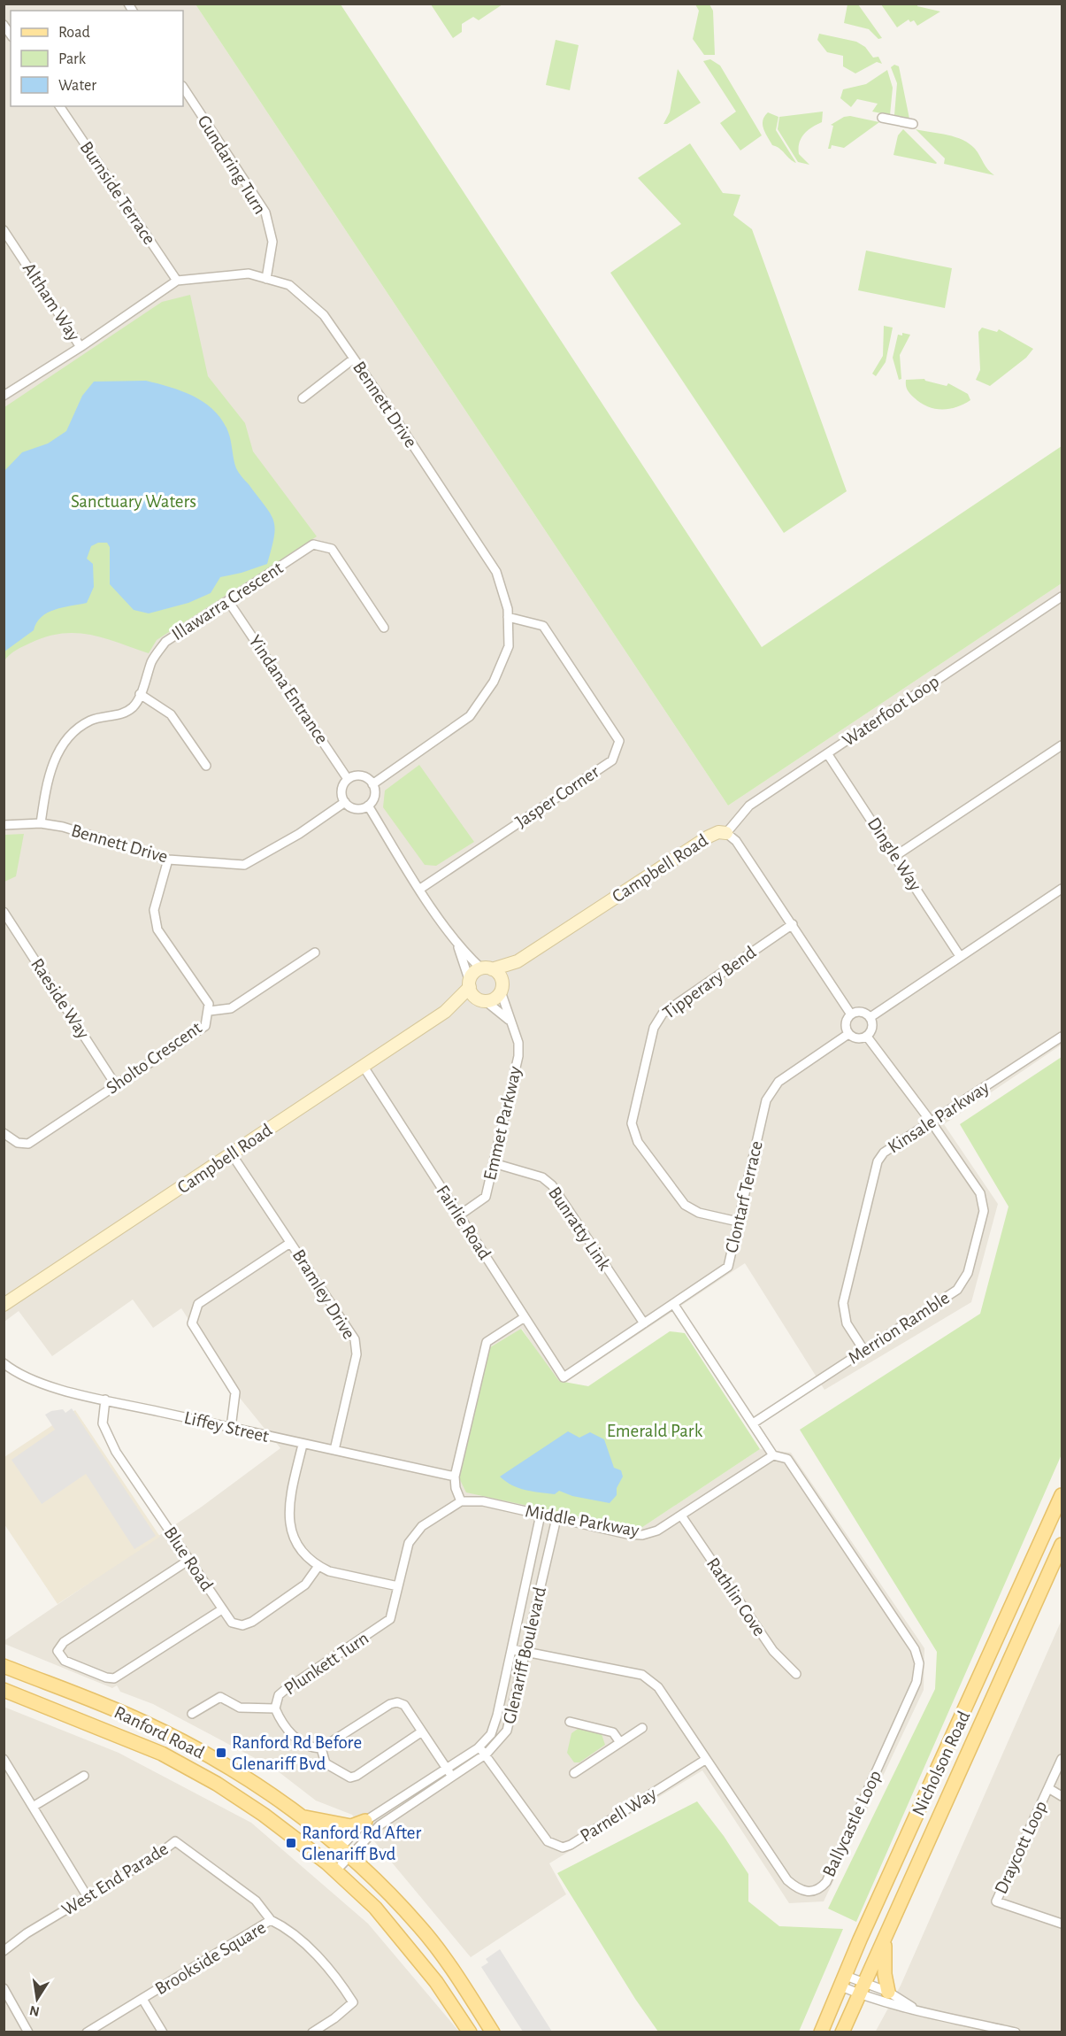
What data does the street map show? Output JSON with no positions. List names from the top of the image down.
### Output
{
  "streets": {
    "main road": ["Ranford Road", "Nicholson Road"],
    "street": [
      "Gundaring Turn",
      "Burnside Terrace",
      "Altham Way",
      "Bennett Drive",
      "Illawarra Crescent",
      "Yindana Entrance",
      "Waterfoot Loop",
      "Jasper Corner",
      "Dingle Way",
      "Campbell Road",
      "Tipperary Bend",
      "Raeside Way",
      "Sholto Crescent",
      "Kinsale Parkway",
      "Emmet Parkway",
      "Clontarf Terrace",
      "Fairlie Road",
      "Bunratty Link",
      "Bramley Drive",
      "Merrion Ramble",
      "Liffey Street",
      "Middle Parkway",
      "Blue Road",
      "Rathlin Cove",
      "Glenariff Boulevard",
      "Plunkett Turn",
      "Parnell Way",
      "Ballycastle Loop",
      "Draycott Loop",
      "West End Parade",
      "Brookside Square"
    ]
  },
  "crossings": [
    ["Gundaring Turn", "Bennett Drive"],
    ["Burnside Terrace", "Bennett Drive"],
    ["Altham Way", "Bennett Drive"],
    ["Bennett Drive", "Illawarra Crescent"],
    ["Bennett Drive", "Yindana Entrance"],
    ["Bennett Drive", "Jasper Corner"],
    ["Bennett Drive", "Sholto Crescent"],
    ["Illawarra Crescent", "Yindana Entrance"],
    ["Waterfoot Loop", "Dingle Way"],
    ["Waterfoot Loop", "Campbell Road"],
    ["Campbell Road", "Tipperary Bend"],
    ["Campbell Road", "Emmet Parkway"],
    ["Campbell Road", "Clontarf Terrace"],
    ["Campbell Road", "Fairlie Road"],
    ["Campbell Road", "Bramley Drive"],
    ["Campbell Road", "Merrion Ramble"],
    ["Tipperary Bend", "Clontarf Terrace"],
    ["Raeside Way", "Sholto Crescent"],
    ["Kinsale Parkway", "Merrion Ramble"],
    ["Emmet Parkway", "Fairlie Road"],
    ["Emmet Parkway", "Bunratty Link"],
    ["Clontarf Terrace", "Fairlie Road"],
    ["Clontarf Terrace", "Bunratty Link"],
    ["Clontarf Terrace", "Merrion Ramble"],
    ["Bramley Drive", "Liffey Street"],
    ["Liffey Street", "Blue Road"],
    ["Middle Parkway", "Rathlin Cove"],
    ["Middle Parkway", "Glenariff Boulevard"],
    ["Middle Parkway", "Plunkett Turn"],
    ["Middle Parkway", "Ballycastle Loop"],
    ["Glenariff Boulevard", "Ranford Road"],
    ["Glenariff Boulevard", "Parnell Way"],
    ["Glenariff Boulevard", "Ballycastle Loop"],
    ["Parnell Way", "Ballycastle Loop"],
    ["West End Parade", "Brookside Square"]
  ],
  "parks": ["Sanctuary Waters", "Emerald Park"],
  "places": {
    "transit": ["Ranford Rd Before Glenariff Bvd", "Ranford Rd After Glenariff Bvd"]
  },
  "legend": ["Road", "Park", "Water"],
  "north": "bottom"
}
